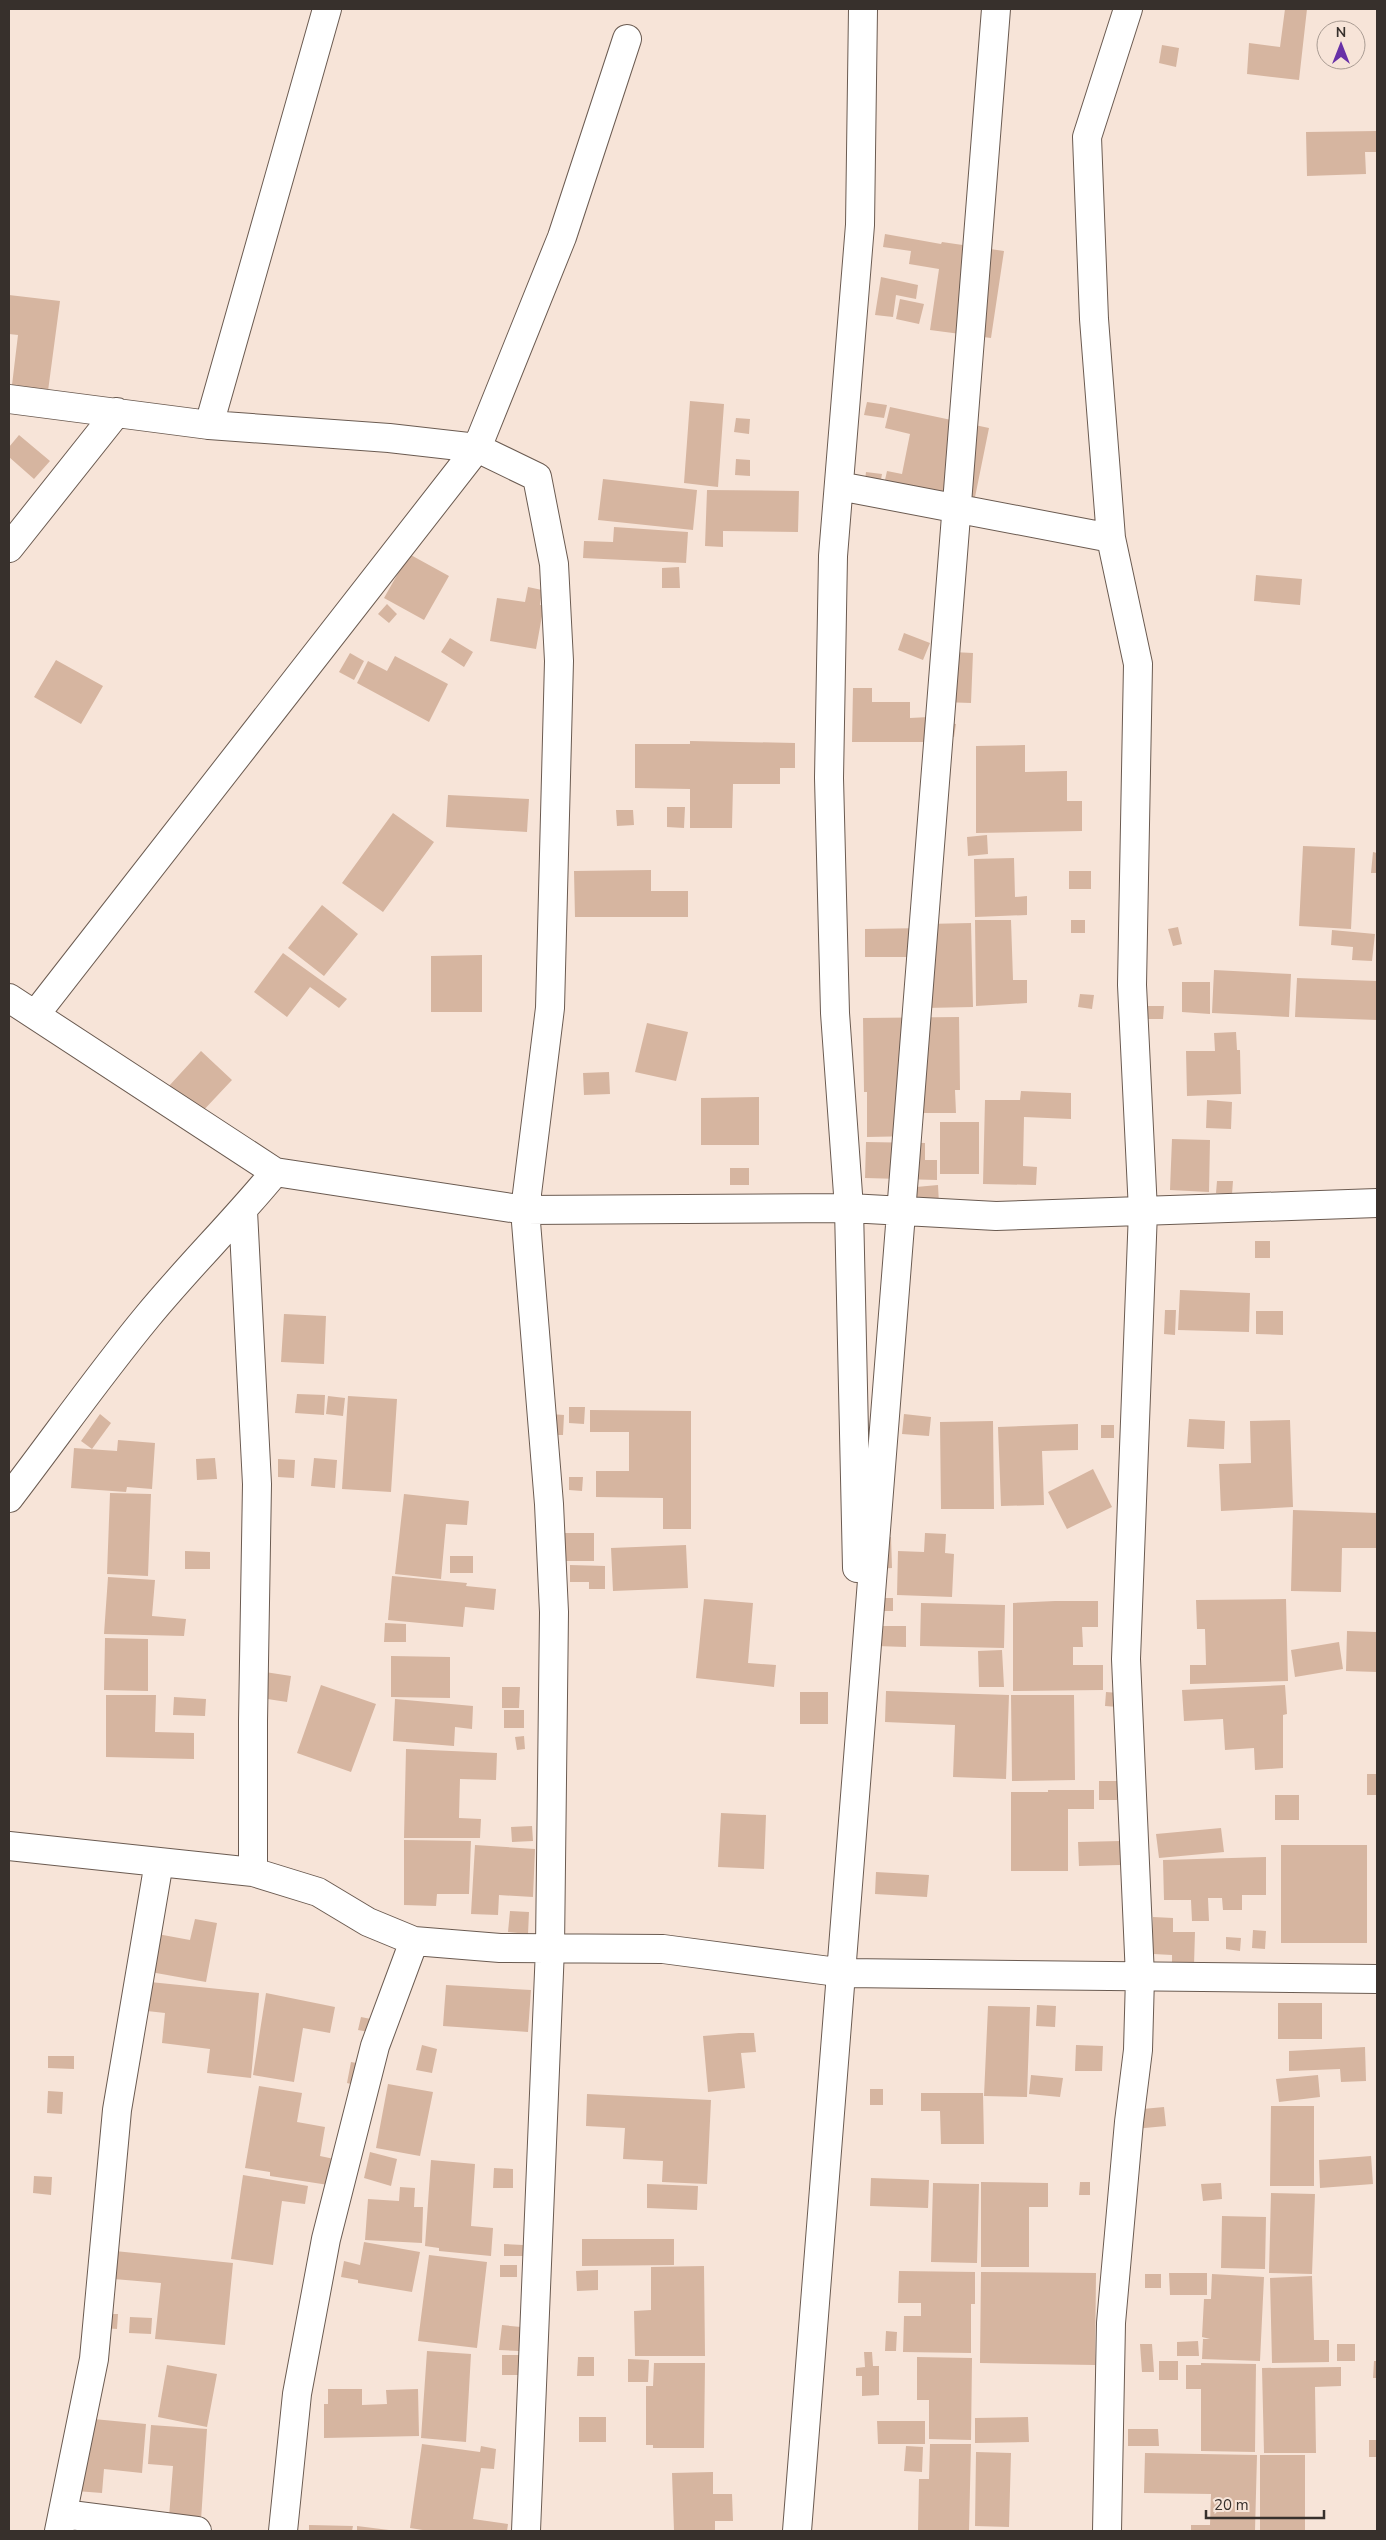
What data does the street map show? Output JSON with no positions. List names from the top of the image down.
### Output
{
  "scale_bar": "20 m",
  "north": "top"
}
